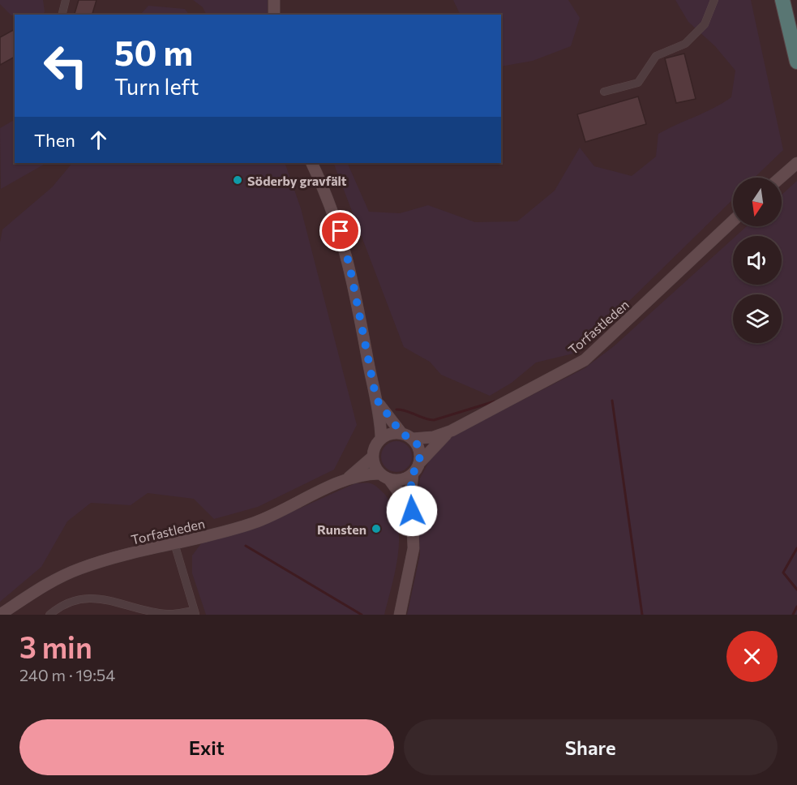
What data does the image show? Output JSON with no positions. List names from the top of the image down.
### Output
{
  "streets": {
    "street": ["Torfastleden"]
  },
  "places": ["Söderby gravfält", "Runsten"],
  "north": "bottom",
  "page": {
    "turn": ["50 m", "Turn left"],
    "then": "Then",
    "heading": ["3 min", "240 m · 19:54"],
    "buttons": ["Exit", "Share"]
  }
}
